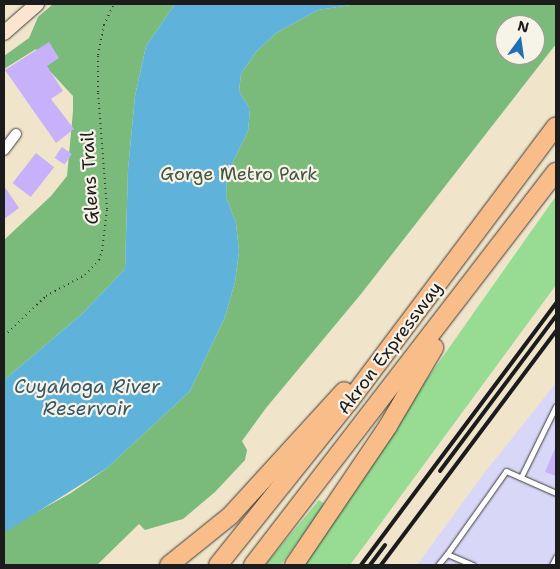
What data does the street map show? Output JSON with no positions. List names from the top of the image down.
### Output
{
  "streets": {
    "highway": ["Akron Expressway"],
    "path": ["Glens Trail"]
  },
  "water": ["Cuyahoga River Reservoir"],
  "parks": ["Gorge Metro Park"],
  "north": "top"
}
